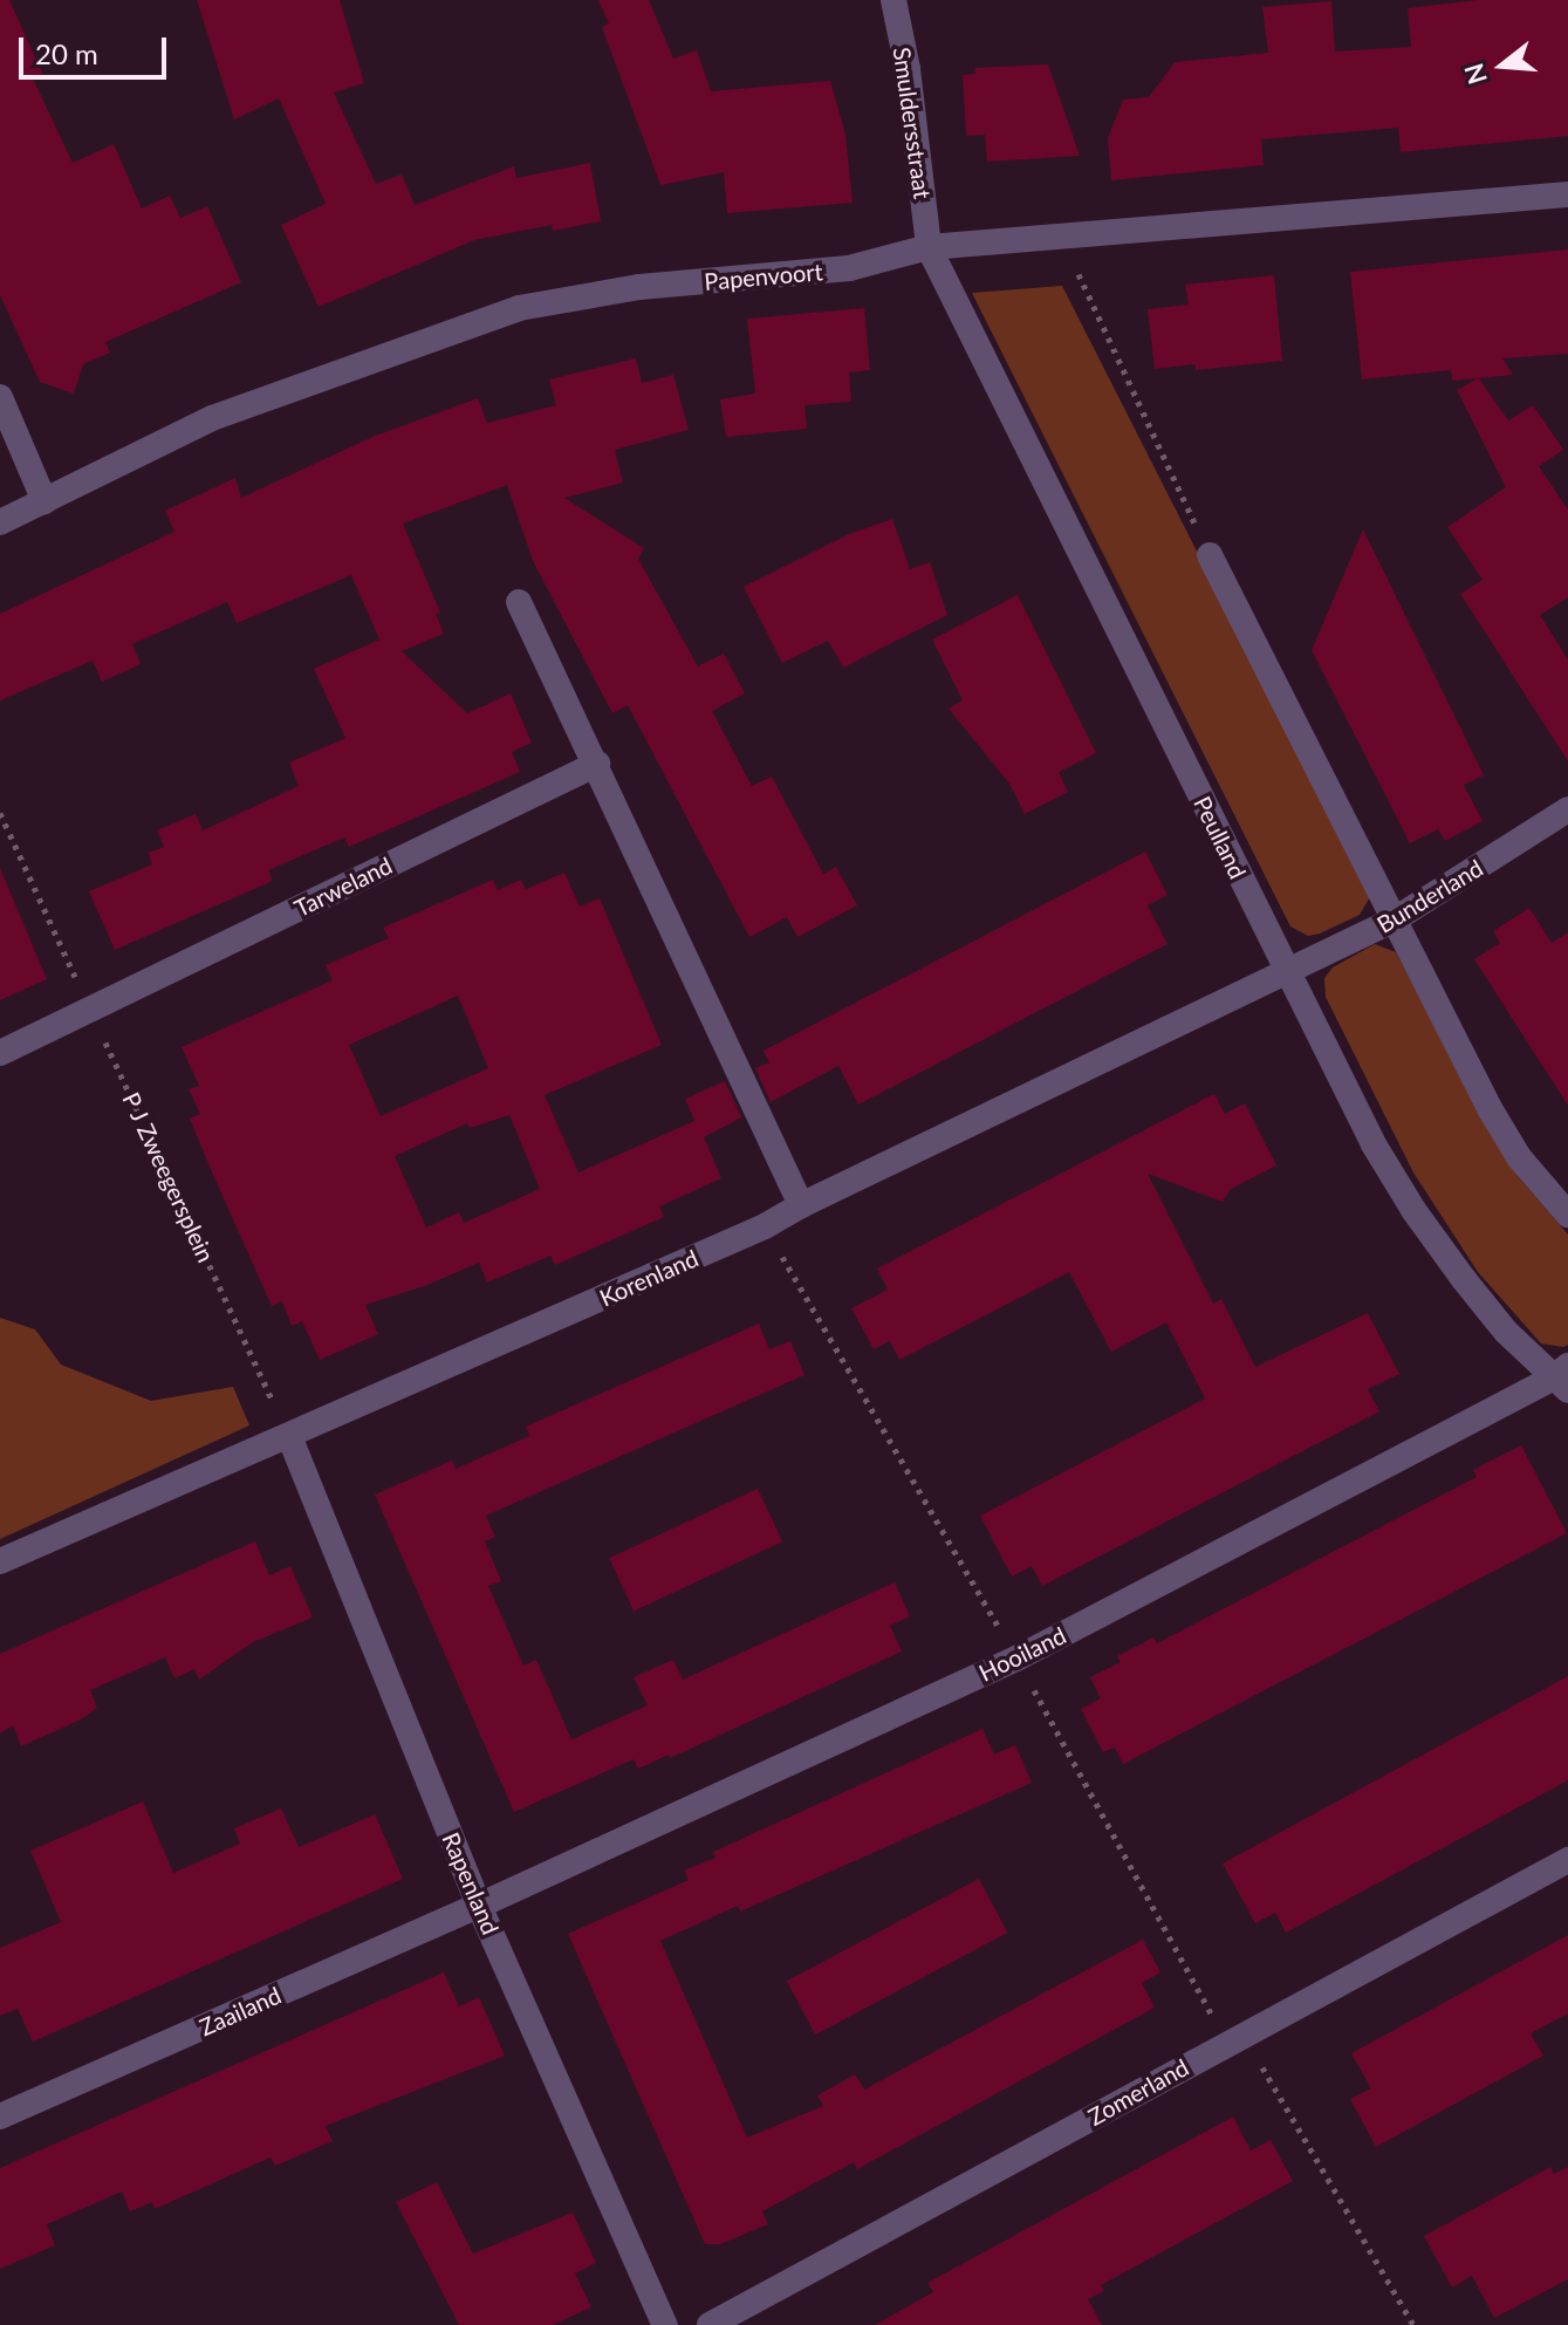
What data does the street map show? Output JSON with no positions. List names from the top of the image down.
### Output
{
  "streets": {
    "street": [
      "Smuldersstraat",
      "Papenvoort",
      "Peulland",
      "Tarweland",
      "Bunderland",
      "Korenland",
      "Hooiland",
      "Rapenland",
      "Zaailand",
      "Zomerland"
    ],
    "path": ["P J Zweegersplein"]
  },
  "crossings": [
    ["Smuldersstraat", "Papenvoort"],
    ["Smuldersstraat", "Peulland"],
    ["Papenvoort", "Peulland"],
    ["Peulland", "Bunderland"],
    ["Peulland", "Korenland"],
    ["Peulland", "Hooiland"],
    ["Tarweland", "P J Zweegersplein"],
    ["Bunderland", "Korenland"],
    ["P J Zweegersplein", "Korenland"],
    ["P J Zweegersplein", "Rapenland"],
    ["Korenland", "Rapenland"],
    ["Hooiland", "Rapenland"],
    ["Hooiland", "Zaailand"],
    ["Rapenland", "Zaailand"]
  ],
  "scale_bar": "20 m",
  "north": "left"
}
